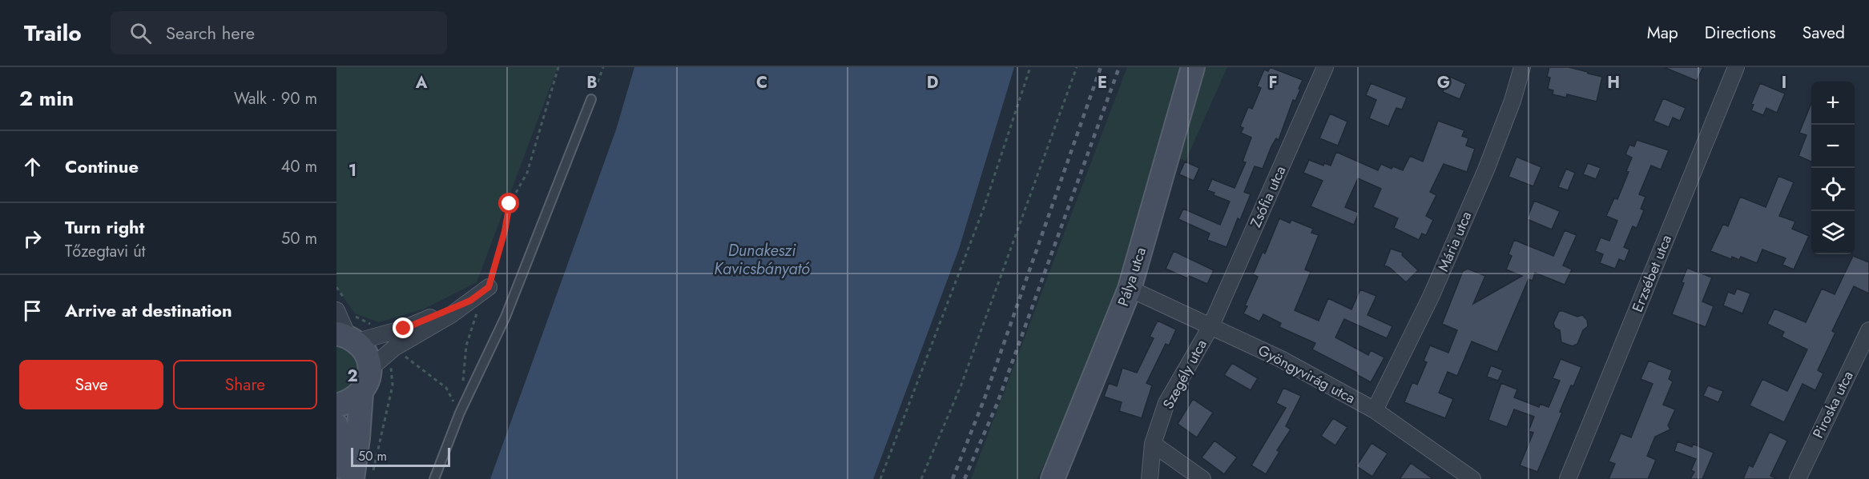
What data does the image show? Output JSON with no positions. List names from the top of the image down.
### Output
{
  "streets": {
    "street": [
      "Zsófia utca",
      "Mária utca",
      "Erzsébet utca",
      "Pálya utca",
      "Szegély utca",
      "Gyöngyvirág utca",
      "Piroska utca"
    ]
  },
  "crossings": [
    ["Zsófia utca", "Szegély utca"],
    ["Zsófia utca", "Gyöngyvirág utca"],
    ["Mária utca", "Gyöngyvirág utca"],
    ["Pálya utca", "Gyöngyvirág utca"],
    ["Szegély utca", "Gyöngyvirág utca"]
  ],
  "water": ["Dunakeszi Kavicsbányató"],
  "scale_bar": "50 m",
  "page": {
    "header": "Trailo",
    "search": "Search here",
    "nav": ["Map", "Directions", "Saved"],
    "heading": ["2 min", "Walk · 90 m"],
    "map_buttons": ["+", "−"],
    "list": [
      ["Continue", "40 m"],
      ["Turn right", "Tőzegtavi út", "50 m"],
      "Arrive at destination"
    ],
    "buttons": ["Save", "Share"],
    "scale": "50 m"
  },
  "grid": {
    "columns": [
      "A",
      "B",
      "C",
      "D",
      "E",
      "F",
      "G",
      "H",
      "I"
    ],
    "rows": ["1", "2"]
  }
}
